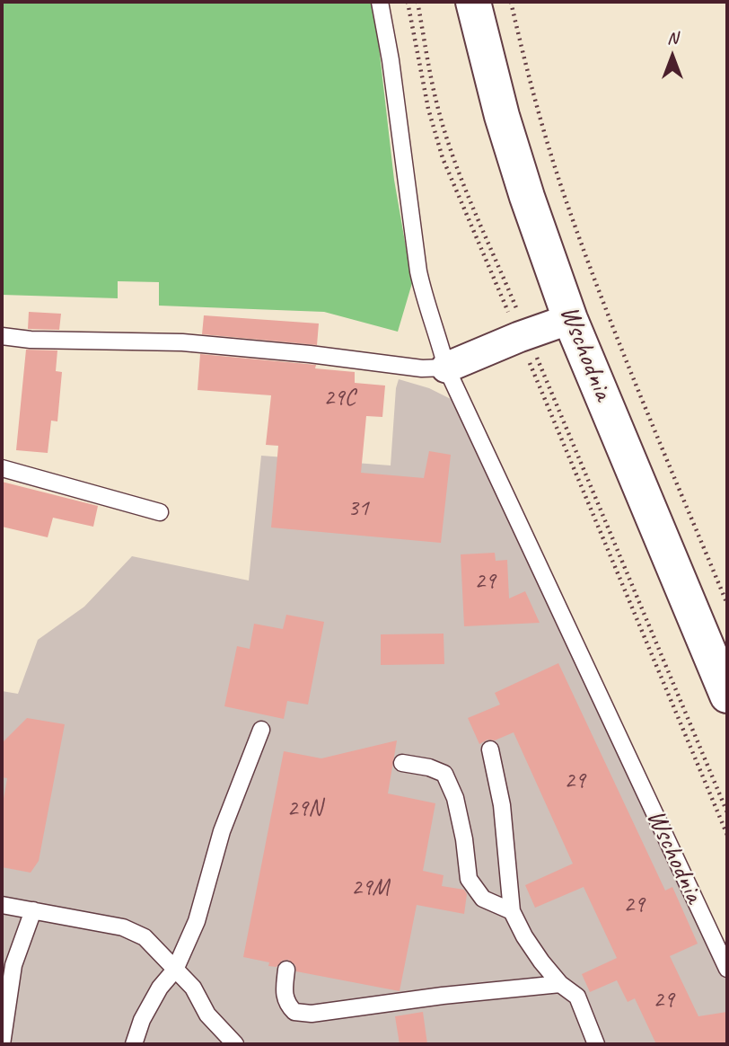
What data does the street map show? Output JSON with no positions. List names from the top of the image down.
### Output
{
  "streets": {
    "street": ["Wschodnia"]
  },
  "house_numbers": [
    "29C",
    "31",
    "29",
    "29",
    "29N",
    "29M",
    "29",
    "29"
  ],
  "north": "top"
}
